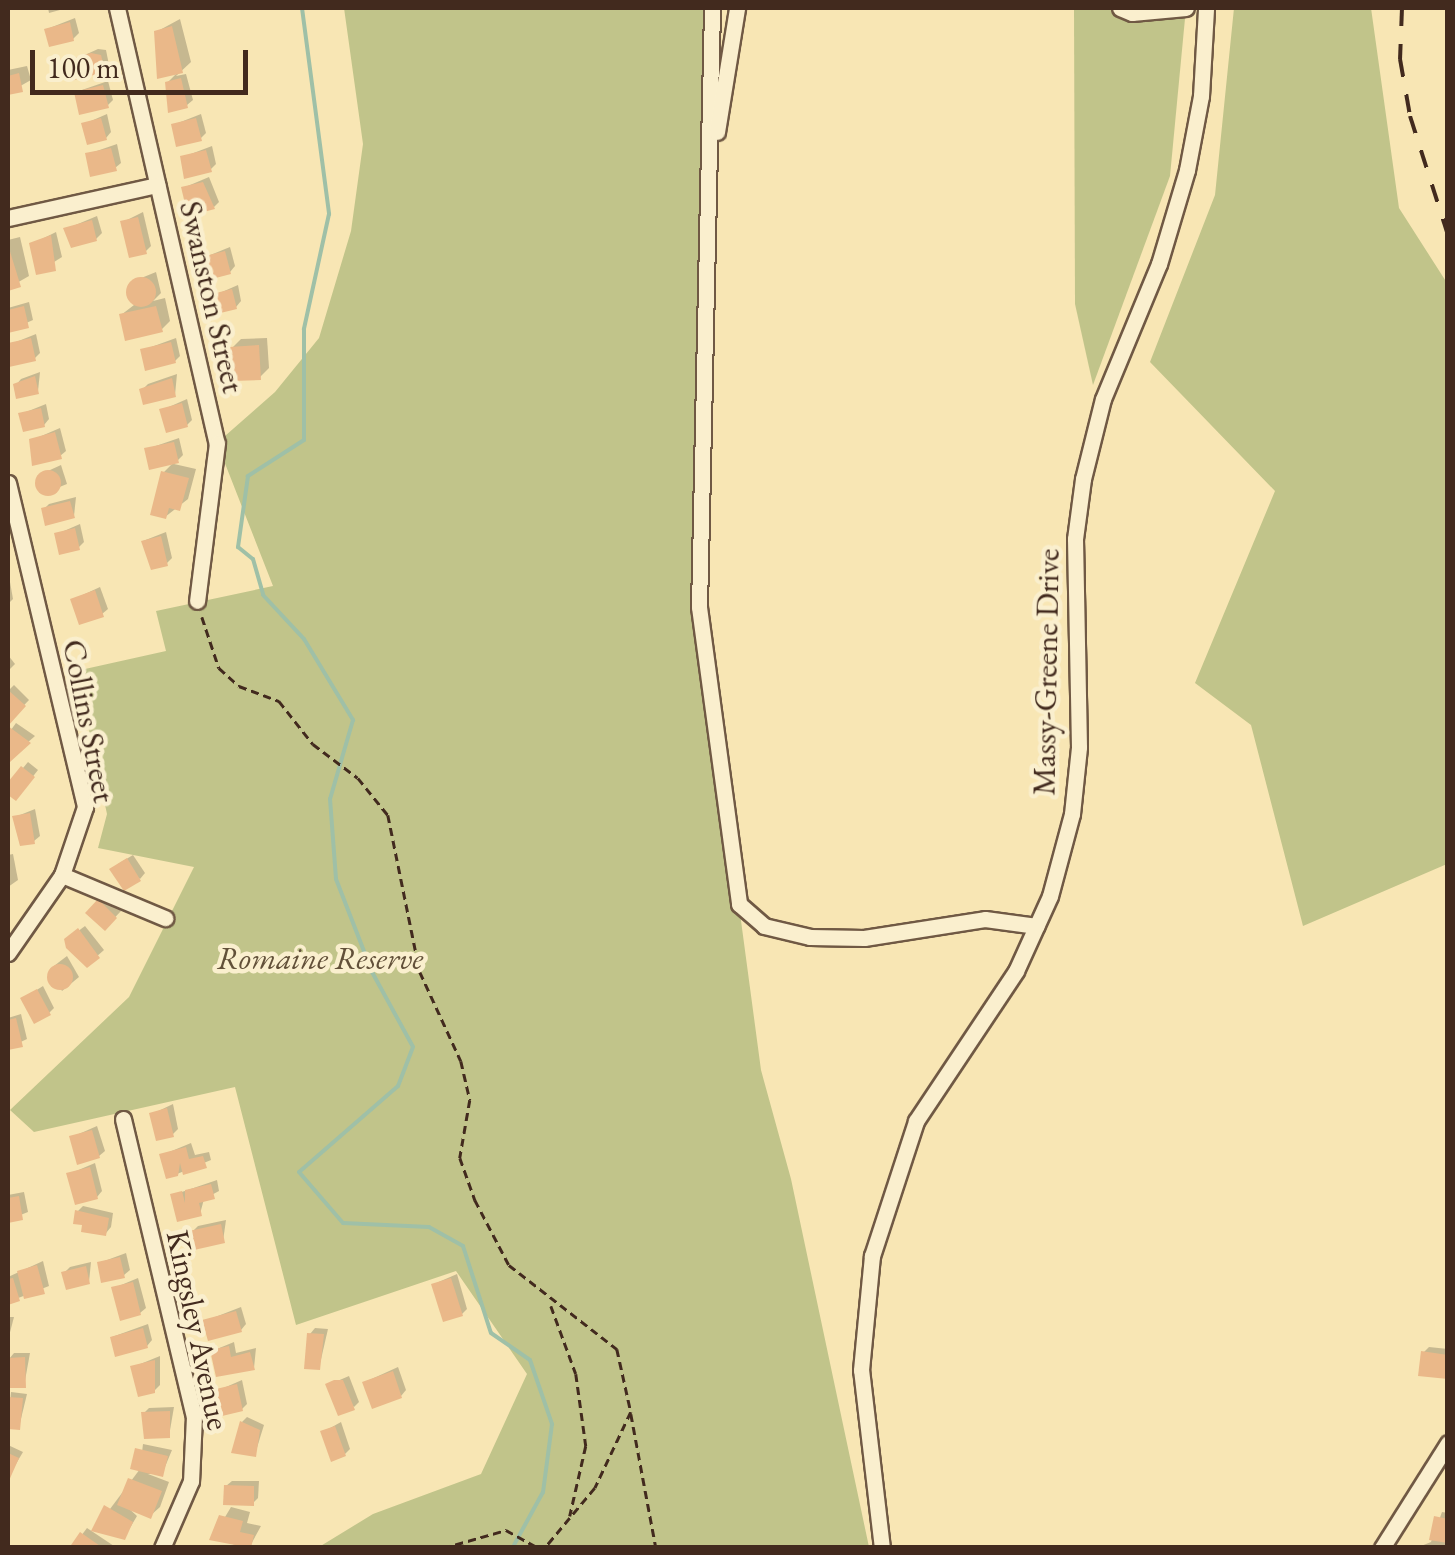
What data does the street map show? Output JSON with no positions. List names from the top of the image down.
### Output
{
  "streets": {
    "street": [
      "Swanston Street",
      "Massy-Greene Drive",
      "Collins Street",
      "Kingsley Avenue"
    ]
  },
  "parks": ["Romaine Reserve"],
  "scale_bar": "100 m"
}
